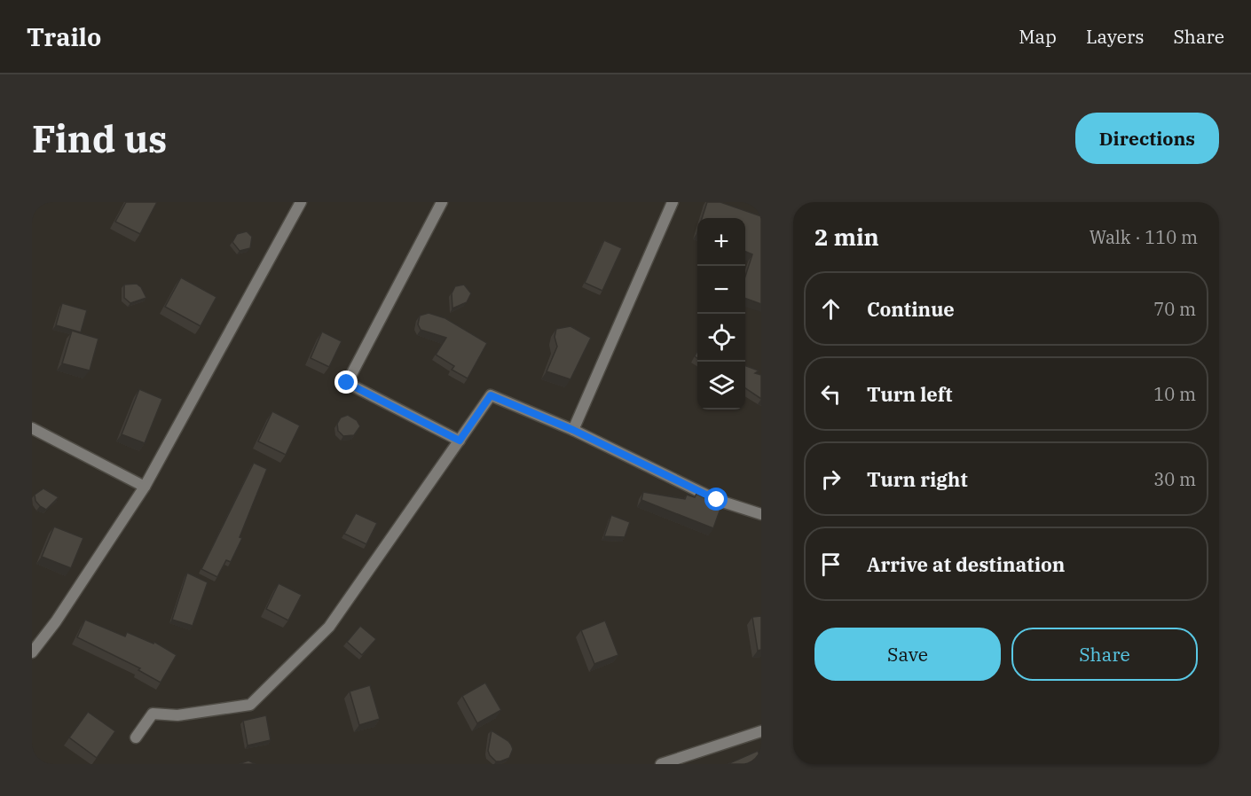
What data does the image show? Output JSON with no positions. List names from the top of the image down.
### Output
{
  "page": {
    "header": "Trailo",
    "nav": ["Map", "Layers", "Share"],
    "buttons": [
      "Directions",
      ["Save", "Share"]
    ],
    "title": "Find us",
    "heading": ["2 min", "Walk · 110 m"],
    "map_buttons": ["+", "−"],
    "list": [
      ["Continue", "70 m"],
      ["Turn left", "10 m"],
      ["Turn right", "30 m"],
      "Arrive at destination"
    ]
  }
}
